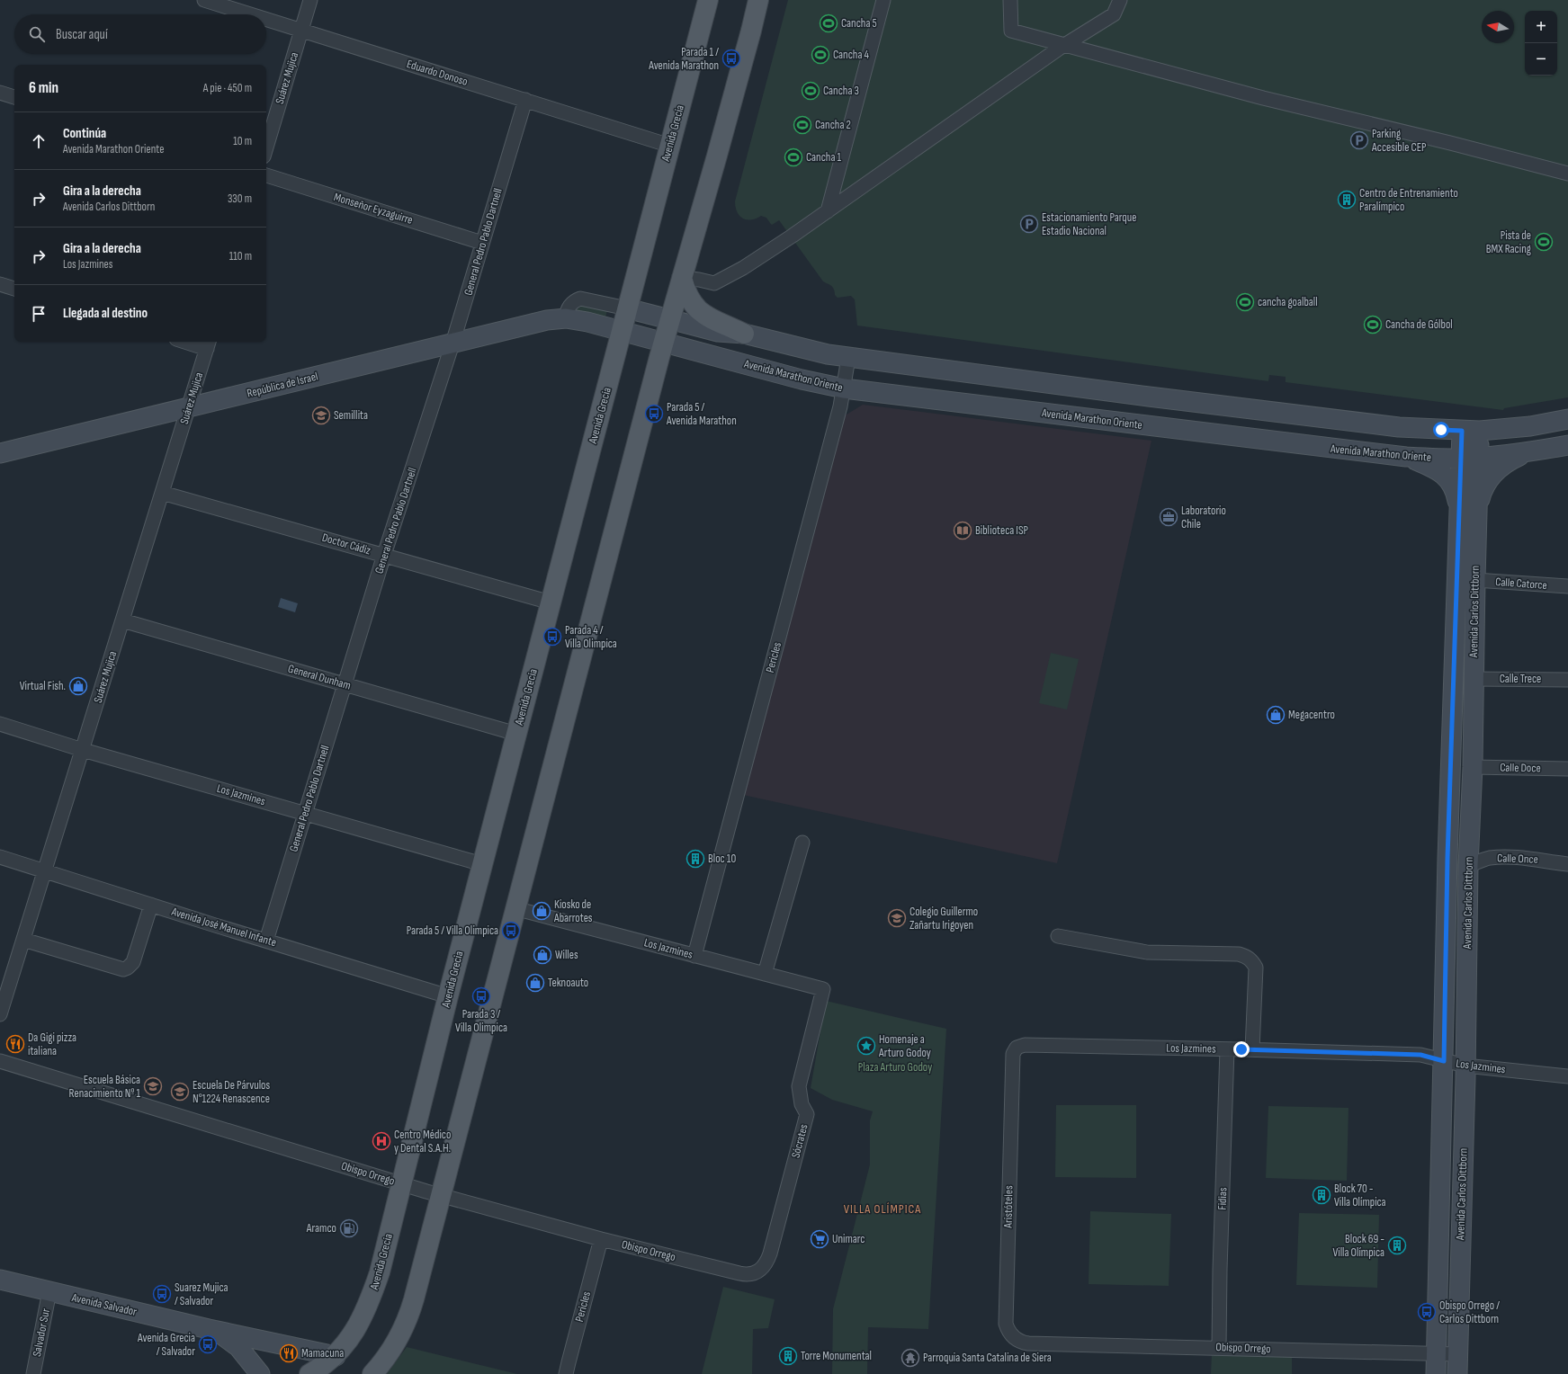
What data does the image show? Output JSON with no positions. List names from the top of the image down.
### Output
{
  "streets": {
    "main road": [
      "Avenida Grecia",
      "Avenida Marathon Oriente",
      "República de Israel",
      "Avenida Carlos Dittborn",
      "Avenida Salvador"
    ],
    "street": [
      "Eduardo Donoso",
      "Suárez Mujica",
      "Monseñor Eyzaguirre",
      "General Pedro Pablo Dartnell",
      "Doctor Cádiz",
      "Calle Catorce",
      "Pericles",
      "General Dunham",
      "Calle Trece",
      "Calle Doce",
      "Los Jazmines",
      "Calle Once",
      "Avenida José Manuel Infante",
      "Sócrates",
      "Obispo Orrego",
      "Fidias",
      "Aristóteles",
      "Salvador Sur"
    ]
  },
  "crossings": [
    ["Eduardo Donoso", "Suárez Mujica"],
    ["Eduardo Donoso", "Avenida Grecia"],
    ["Eduardo Donoso", "General Pedro Pablo Dartnell"],
    ["Suárez Mujica", "República de Israel"],
    ["Suárez Mujica", "Doctor Cádiz"],
    ["Suárez Mujica", "General Dunham"],
    ["Suárez Mujica", "Los Jazmines"],
    ["Suárez Mujica", "Avenida José Manuel Infante"],
    ["Avenida Grecia", "Avenida Marathon Oriente"],
    ["Avenida Grecia", "República de Israel"],
    ["Avenida Grecia", "Doctor Cádiz"],
    ["Avenida Grecia", "General Dunham"],
    ["Avenida Grecia", "Los Jazmines"],
    ["Avenida Grecia", "Avenida José Manuel Infante"],
    ["Avenida Grecia", "Obispo Orrego"],
    ["Avenida Grecia", "Avenida Salvador"],
    ["Monseñor Eyzaguirre", "General Pedro Pablo Dartnell"],
    ["General Pedro Pablo Dartnell", "República de Israel"],
    ["General Pedro Pablo Dartnell", "Doctor Cádiz"],
    ["General Pedro Pablo Dartnell", "General Dunham"],
    ["General Pedro Pablo Dartnell", "Los Jazmines"],
    ["General Pedro Pablo Dartnell", "Avenida José Manuel Infante"],
    ["Avenida Marathon Oriente", "República de Israel"],
    ["Avenida Marathon Oriente", "Avenida Carlos Dittborn"],
    ["Avenida Marathon Oriente", "Pericles"],
    ["Calle Catorce", "Avenida Carlos Dittborn"],
    ["Avenida Carlos Dittborn", "Calle Trece"],
    ["Avenida Carlos Dittborn", "Calle Doce"],
    ["Avenida Carlos Dittborn", "Los Jazmines"],
    ["Avenida Carlos Dittborn", "Calle Once"],
    ["Avenida Carlos Dittborn", "Obispo Orrego"],
    ["Pericles", "Los Jazmines"],
    ["Pericles", "Obispo Orrego"],
    ["Los Jazmines", "Sócrates"],
    ["Los Jazmines", "Fidias"],
    ["Los Jazmines", "Aristóteles"],
    ["Sócrates", "Obispo Orrego"],
    ["Obispo Orrego", "Fidias"],
    ["Obispo Orrego", "Aristóteles"],
    ["Avenida Salvador", "Salvador Sur"]
  ],
  "districts": ["VILLA OLÍMPICA"],
  "parks": ["Plaza Arturo Godoy"],
  "places": {
    "sports": [
      "Cancha 5",
      "Cancha 4",
      "Cancha 3",
      "Cancha 2",
      "Cancha 1",
      "Pista de BMX Racing",
      "cancha goalball",
      "Cancha de Gólbol"
    ],
    "bus stop": [
      "Parada 1 / Avenida Marathon",
      "Parada 5 / Avenida Marathon",
      "Parada 4 / Villa Olimpica",
      "Parada 5 / Villa Olimpica",
      "Parada 3 / Villa Olimpica",
      "Suarez Mujica / Salvador",
      "Obispo Orrego / Carlos Dittborn",
      "Avenida Grecia / Salvador"
    ],
    "parking": ["Parking Accesible CEP", "Estacionamiento Parque Estadio Nacional"],
    "building": [
      "Centro de Entrenamiento Paralímpico",
      "Bloc 10",
      "Block 70 - Villa Olímpica",
      "Block 69 - Villa Olímpica",
      "Torre Monumental"
    ],
    "school or university": [
      "Semillita",
      "Colegio Guillermo Zañartu Irigoyen",
      "Escuela Básica Renacimiento Nº 1",
      "Escuela De Párvulos N°1224 Renascence"
    ],
    "office": ["Laboratorio Chile"],
    "library": ["Biblioteca ISP"],
    "shop": [
      "Virtual Fish.",
      "Megacentro",
      "Kiosko de Abarrotes",
      "Willes",
      "Teknoauto"
    ],
    "restaurant": ["Da Gigi pizza italiana", "Mamacuna"],
    "place": ["Homenaje a Arturo Godoy"],
    "hospital": ["Centro Médico y Dental S.A.H."],
    "fuel station": ["Aramco"],
    "supermarket": ["Unimarc"],
    "temple": ["Parroquia Santa Catalina de Siera"]
  },
  "north": "left",
  "page": {
    "map_buttons": ["+", "−"],
    "search": "Buscar aquí",
    "heading": ["6 min", "A pie · 450 m"],
    "list": [
      ["Continúa", "Avenida Marathon Oriente", "10 m"],
      ["Gira a la derecha", "Avenida Carlos Dittborn", "330 m"],
      ["Gira a la derecha", "Los Jazmines", "110 m"],
      "Llegada al destino"
    ]
  }
}
